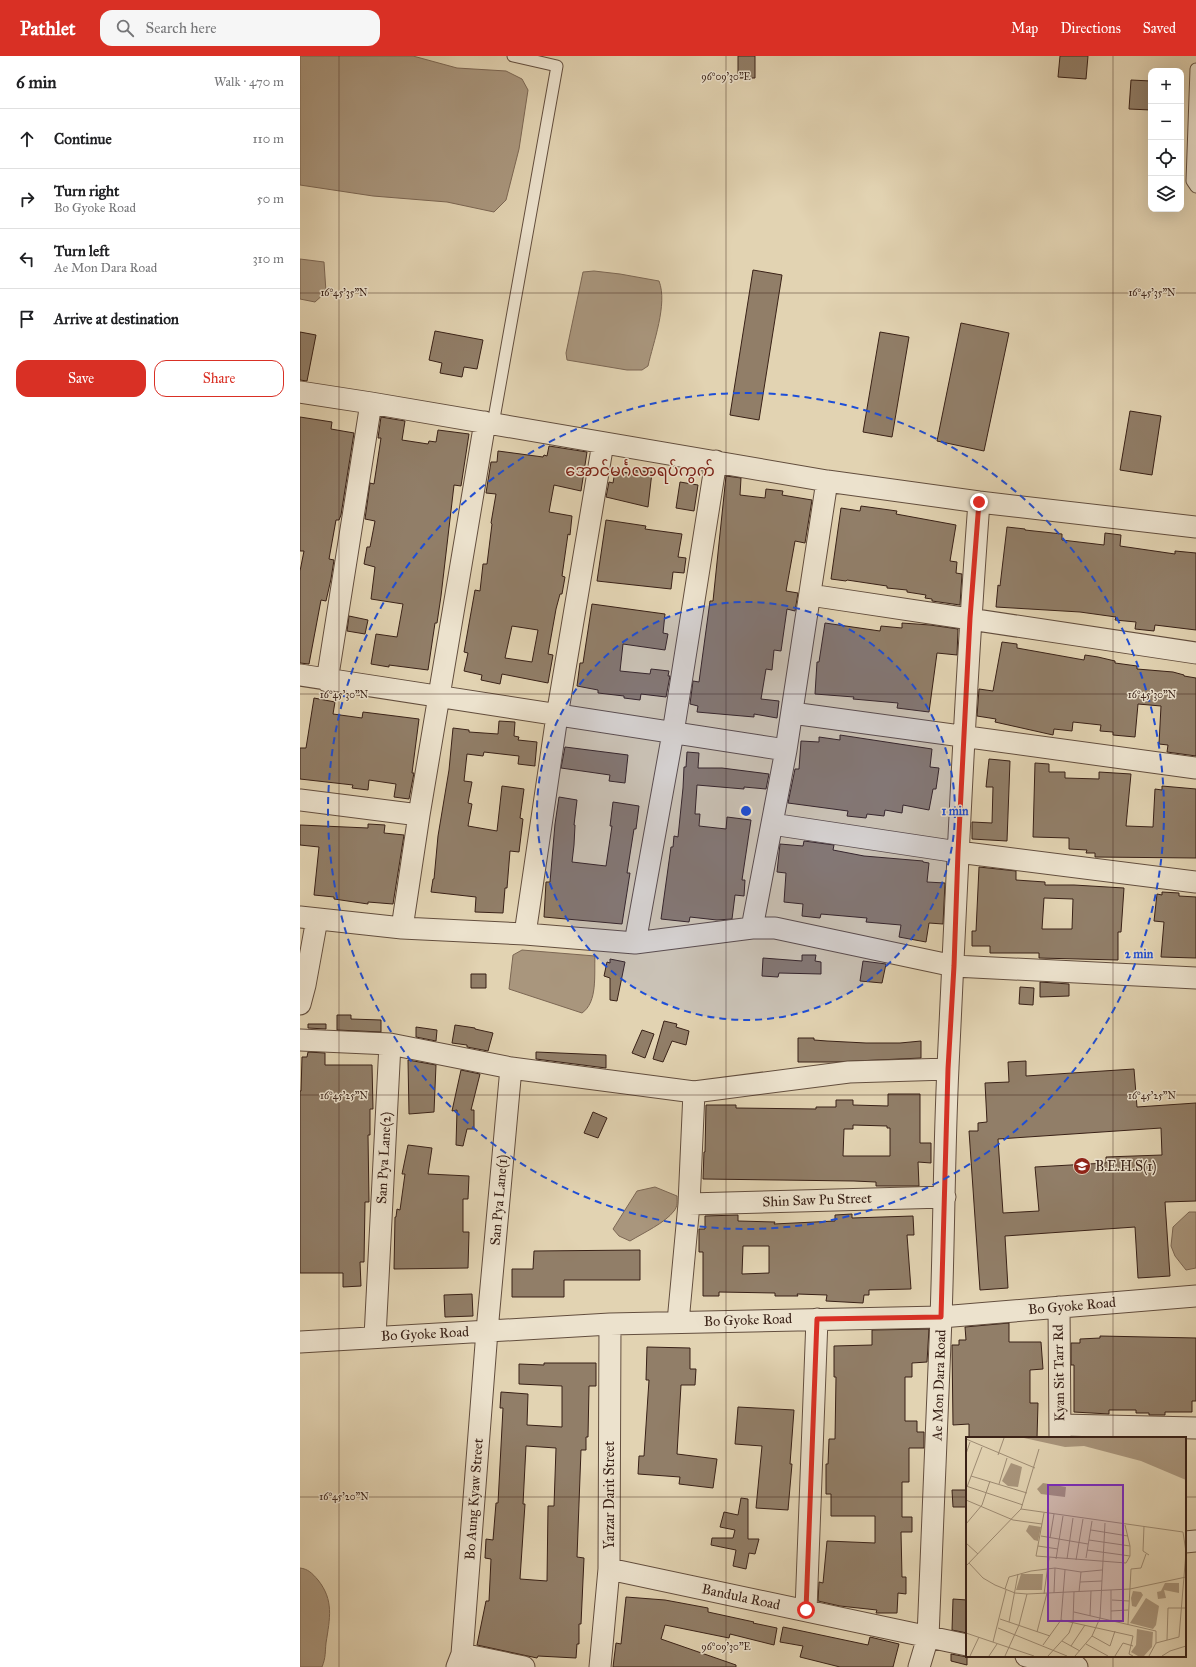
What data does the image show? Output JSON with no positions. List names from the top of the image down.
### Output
{
  "streets": {
    "street": [
      "San Pya Lane(2)",
      "San Pya Lane(1)",
      "Shin Saw Pu Street",
      "Bo Gyoke Road",
      "Kyan Sit Tarr Rd",
      "Ae Mon Dara Road",
      "Yarzar Darit Street",
      "Bo Aung Kyaw Street",
      "Bandula Road"
    ]
  },
  "crossings": [
    ["San Pya Lane(2)", "Bo Gyoke Road"],
    ["San Pya Lane(1)", "Bo Gyoke Road"],
    ["San Pya Lane(1)", "Bo Aung Kyaw Street"],
    ["Shin Saw Pu Street", "Ae Mon Dara Road"],
    ["Bo Gyoke Road", "Kyan Sit Tarr Rd"],
    ["Bo Gyoke Road", "Ae Mon Dara Road"],
    ["Bo Gyoke Road", "Yarzar Darit Street"],
    ["Bo Gyoke Road", "Bo Aung Kyaw Street"],
    ["Ae Mon Dara Road", "Bandula Road"],
    ["Yarzar Darit Street", "Bandula Road"]
  ],
  "districts": ["အောင်မင်္ဂလာရပ်ကွက်"],
  "places": {
    "school or university": ["B.E.H.S(1)"]
  },
  "page": {
    "header": "Pathlet",
    "search": "Search here",
    "nav": ["Map", "Directions", "Saved"],
    "heading": ["6 min", "Walk · 470 m"],
    "map_buttons": ["+", "−"],
    "list": [
      ["Continue", "110 m"],
      ["Turn right", "Bo Gyoke Road", "50 m"],
      ["Turn left", "Ae Mon Dara Road", "310 m"],
      "Arrive at destination"
    ],
    "buttons": ["Save", "Share"]
  },
  "coordinates": [
    "96°09'30\"E",
    "16°45'35\"N",
    "16°45'30\"N",
    "16°45'25\"N",
    "16°45'20\"N"
  ],
  "rings": ["1 min", "2 min"]
}
